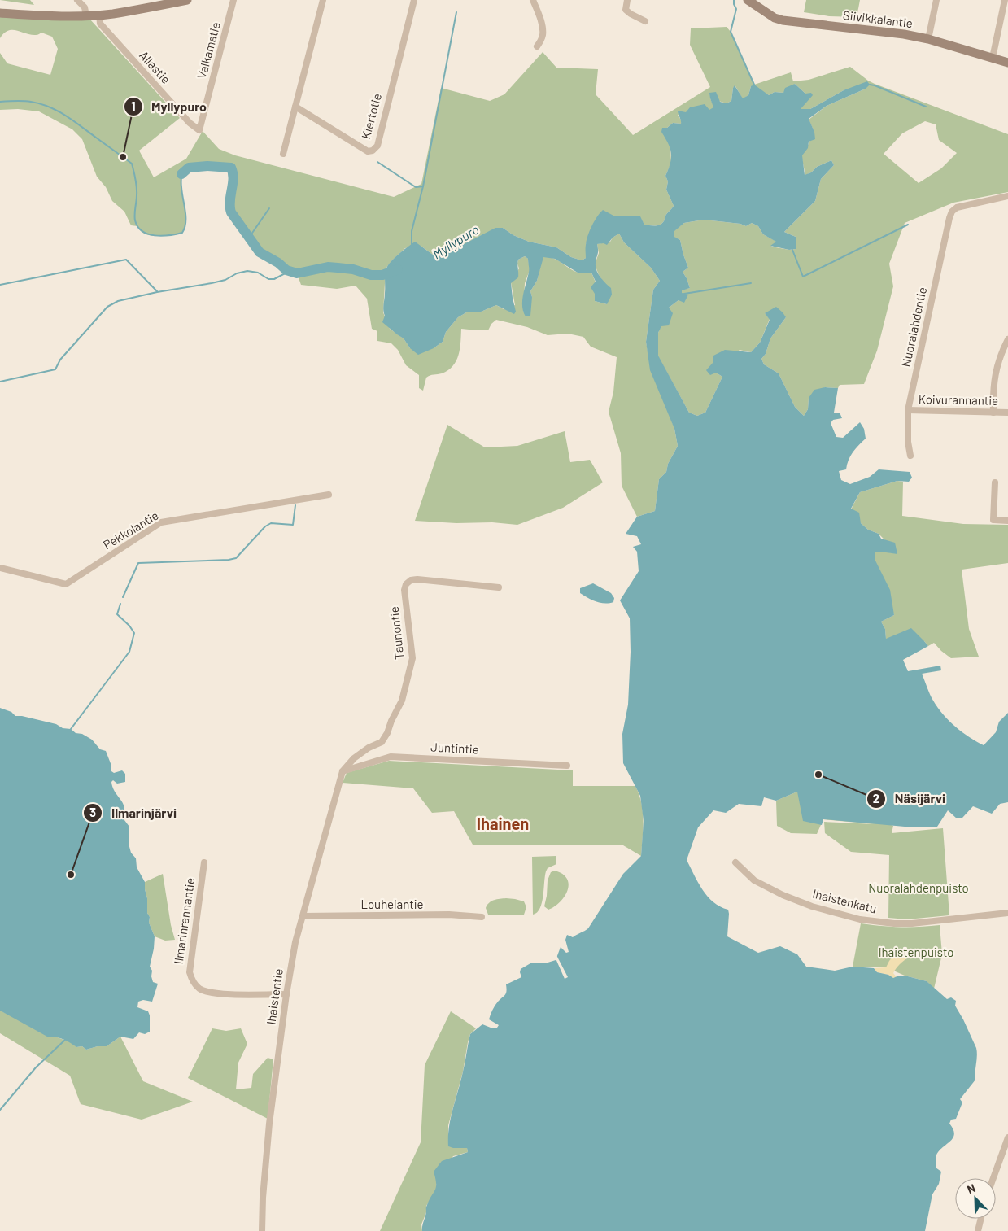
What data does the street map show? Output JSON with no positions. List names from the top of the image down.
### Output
{
  "streets": {
    "main road": ["Siivikkalantie"],
    "street": [
      "Valkamatie",
      "Allastie",
      "Kiertotie",
      "Nuoralahdentie",
      "Koivurannantie",
      "Pekkolantie",
      "Taunontie",
      "Juntintie",
      "Ihaistenkatu",
      "Louhelantie",
      "Ilmarinrannantie",
      "Ihaistentie"
    ]
  },
  "crossings": [
    ["Valkamatie", "Allastie"],
    ["Nuoralahdentie", "Koivurannantie"],
    ["Taunontie", "Juntintie"],
    ["Taunontie", "Ihaistentie"],
    ["Juntintie", "Ihaistentie"],
    ["Louhelantie", "Ihaistentie"],
    ["Ilmarinrannantie", "Ihaistentie"]
  ],
  "districts": ["Ihainen"],
  "water": ["Myllypuro"],
  "parks": ["Nuoralahdenpuisto", "Ihaistenpuisto"],
  "places": ["Myllypuro", "Näsijärvi", "Ilmarinjärvi"],
  "north": "top left"
}
